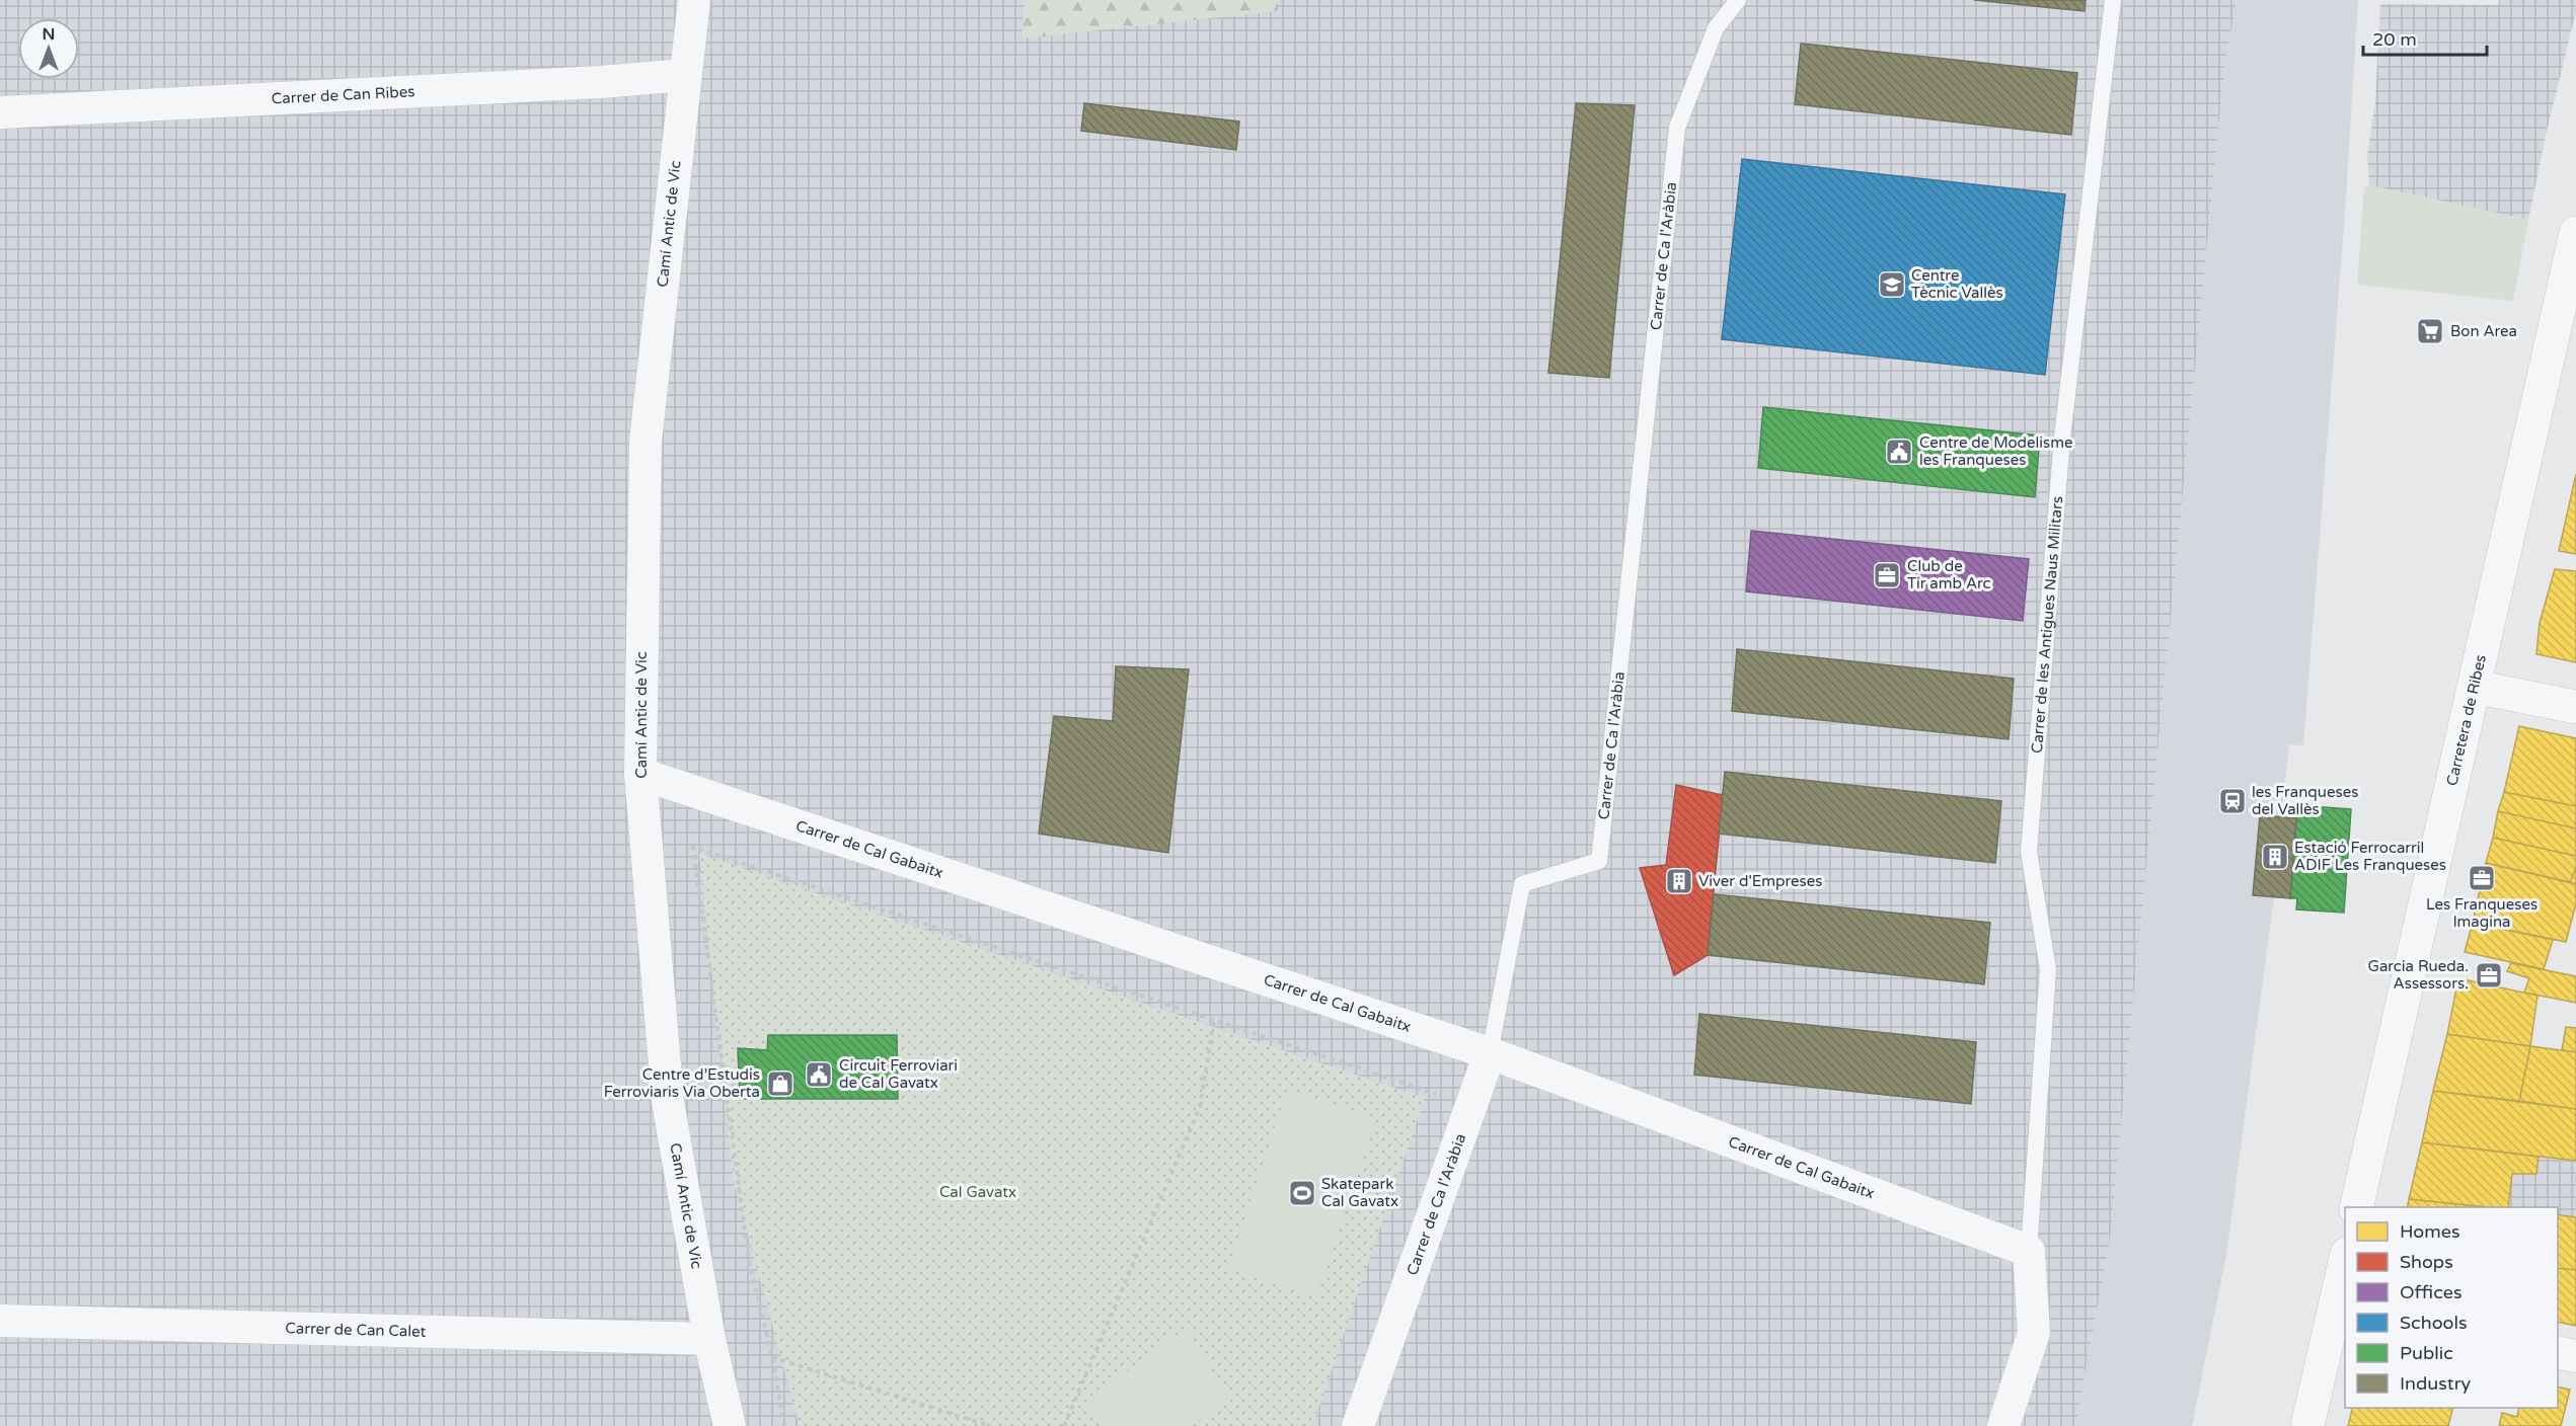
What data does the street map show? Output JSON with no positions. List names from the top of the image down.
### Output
{
  "streets": {
    "street": [
      "Carrer de Can Ribes",
      "Camí Antic de Vic",
      "Carrer de Ca l'Aràbia",
      "Carretera de Ribes",
      "Carrer de Cal Gabaitx",
      "Carrer de Can Calet"
    ],
    "lane": ["Carrer de les Antigues Naus Militars"]
  },
  "crossings": [
    ["Carrer de Can Ribes", "Camí Antic de Vic"],
    ["Camí Antic de Vic", "Carrer de Cal Gabaitx"],
    ["Camí Antic de Vic", "Carrer de Can Calet"],
    ["Carrer de Ca l'Aràbia", "Carrer de Cal Gabaitx"],
    ["Carrer de les Antigues Naus Militars", "Carrer de Cal Gabaitx"]
  ],
  "parks": ["Cal Gavatx"],
  "places": {
    "school or university": ["Centre Tècnic Vallès"],
    "supermarket": ["Bon Area"],
    "public building": ["Centre de Modelisme les Franqueses", "Circuit Ferroviari de Cal Gavatx"],
    "office": ["Club de Tir amb Arc", "Les Franqueses Imagina", "Garcia Rueda. Assessors."],
    "station": ["les Franqueses del Vallès"],
    "building": ["Estació Ferrocarril ADIF Les Franqueses", "Viver d'Empreses"],
    "shop": ["Centre d’Estudis Ferroviaris Via Oberta"],
    "sports": ["Skatepark Cal Gavatx"]
  },
  "legend": [
    "Homes",
    "Shops",
    "Offices",
    "Schools",
    "Public",
    "Industry"
  ],
  "scale_bar": "20 m",
  "north": "top"
}
